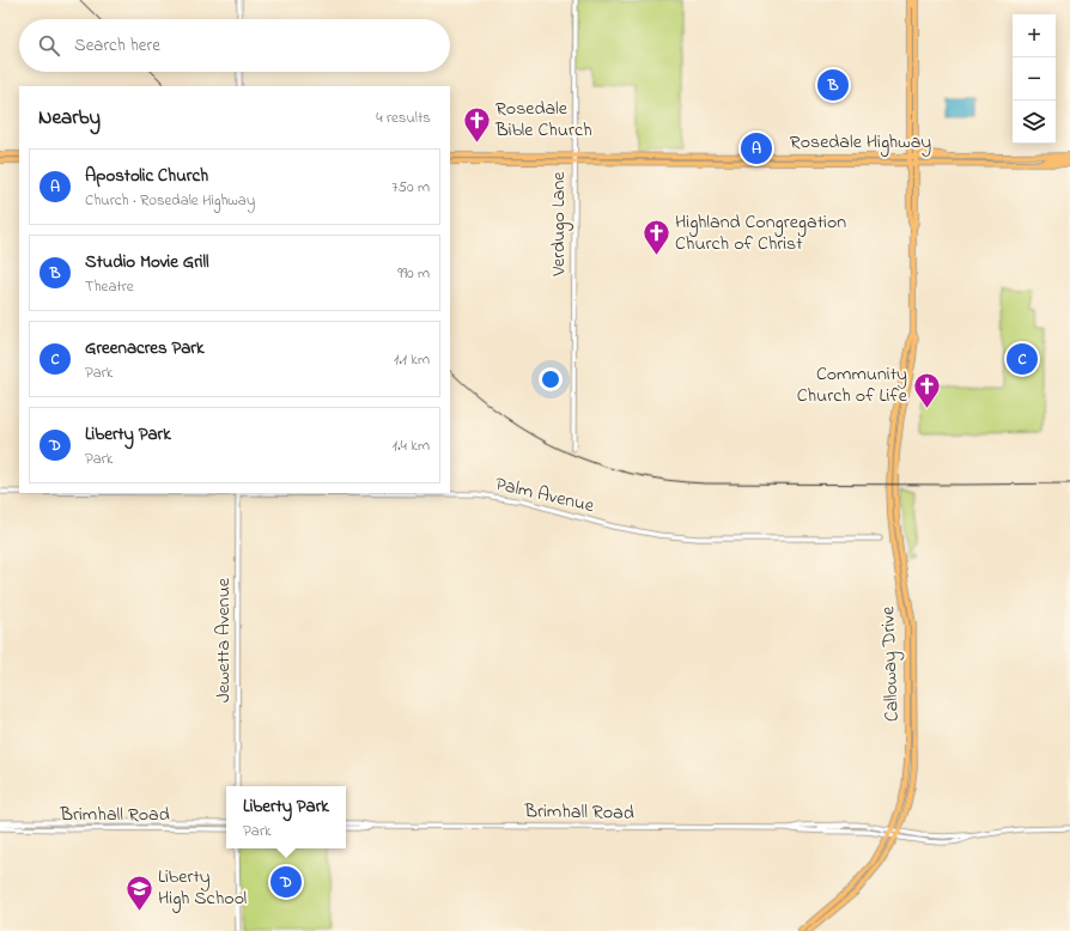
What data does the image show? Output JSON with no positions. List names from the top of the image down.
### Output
{
  "streets": {
    "main road": ["Rosedale Highway", "Calloway Drive"],
    "street": [
      "Verdugo Lane",
      "Palm Avenue",
      "Jewetta Avenue",
      "Brimhall Road"
    ]
  },
  "crossings": [
    ["Rosedale Highway", "Verdugo Lane"],
    ["Rosedale Highway", "Calloway Drive"],
    ["Calloway Drive", "Brimhall Road"]
  ],
  "places": {
    "church": ["Rosedale Bible Church", "Highland Congregation Church of Christ", "Community Church of Life"],
    "school or university": ["Liberty High School"]
  },
  "page": {
    "map_buttons": ["+", "−"],
    "search": "Search here",
    "pins": [
      "B",
      "A",
      "C",
      "D"
    ],
    "heading": ["Nearby", "4 results"],
    "list": [
      {
        "mark": "A",
        "name": "Apostolic Church",
        "note": "Church · Rosedale Highway",
        "value": "750 m"
      },
      {
        "mark": "B",
        "name": "Studio Movie Grill",
        "note": "Theatre",
        "value": "990 m"
      },
      {
        "mark": "C",
        "name": "Greenacres Park",
        "note": "Park",
        "value": "1.1 km"
      },
      {
        "mark": "D",
        "name": "Liberty Park",
        "note": "Park",
        "value": "1.4 km"
      }
    ],
    "popup": ["Liberty Park", "Park"]
  }
}
